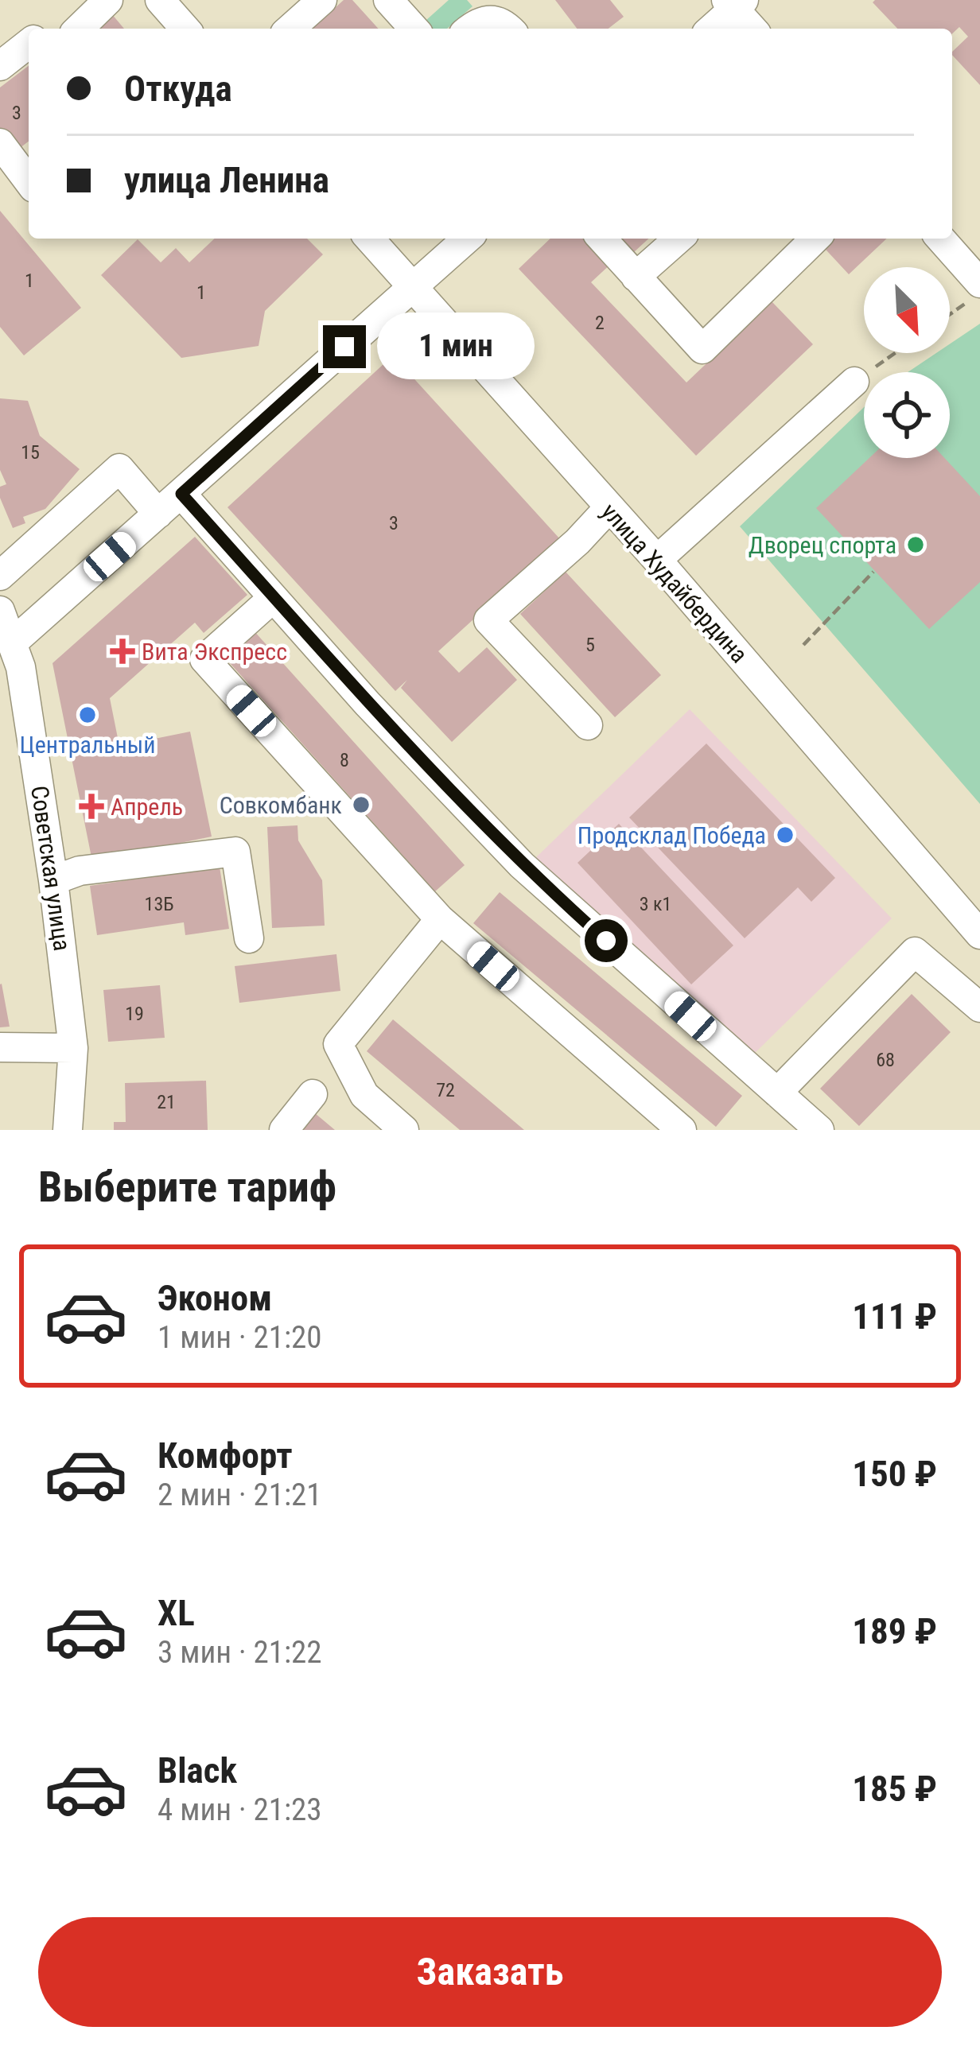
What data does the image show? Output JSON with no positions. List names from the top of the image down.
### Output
{
  "streets": {
    "street": ["улица Худайбердина", "Советская улица"]
  },
  "places": {
    "other": [
      "Дворец спорта",
      "Центральный",
      "Совкомбанк",
      "Продсклад Победа"
    ],
    "health": ["Вита Экспресс", "Апрель"]
  },
  "house_numbers": [
    "3",
    "1",
    "1",
    "2",
    "15",
    "3",
    "5",
    "8",
    "13Б",
    "3 к1",
    "19",
    "68",
    "72",
    "21"
  ],
  "north": "bottom right",
  "page": {
    "banner": ["Откуда", "улица Ленина"],
    "bubble": "1 мин",
    "heading": "Выберите тариф",
    "list": [
      {
        "name": "Эконом",
        "note": "1 мин · 21:20",
        "value": "111 ₽"
      },
      {
        "name": "Комфорт",
        "note": "2 мин · 21:21",
        "value": "150 ₽"
      },
      {
        "name": "XL",
        "note": "3 мин · 21:22",
        "value": "189 ₽"
      },
      {
        "name": "Black",
        "note": "4 мин · 21:23",
        "value": "185 ₽"
      }
    ],
    "buttons": "Заказать"
  }
}
